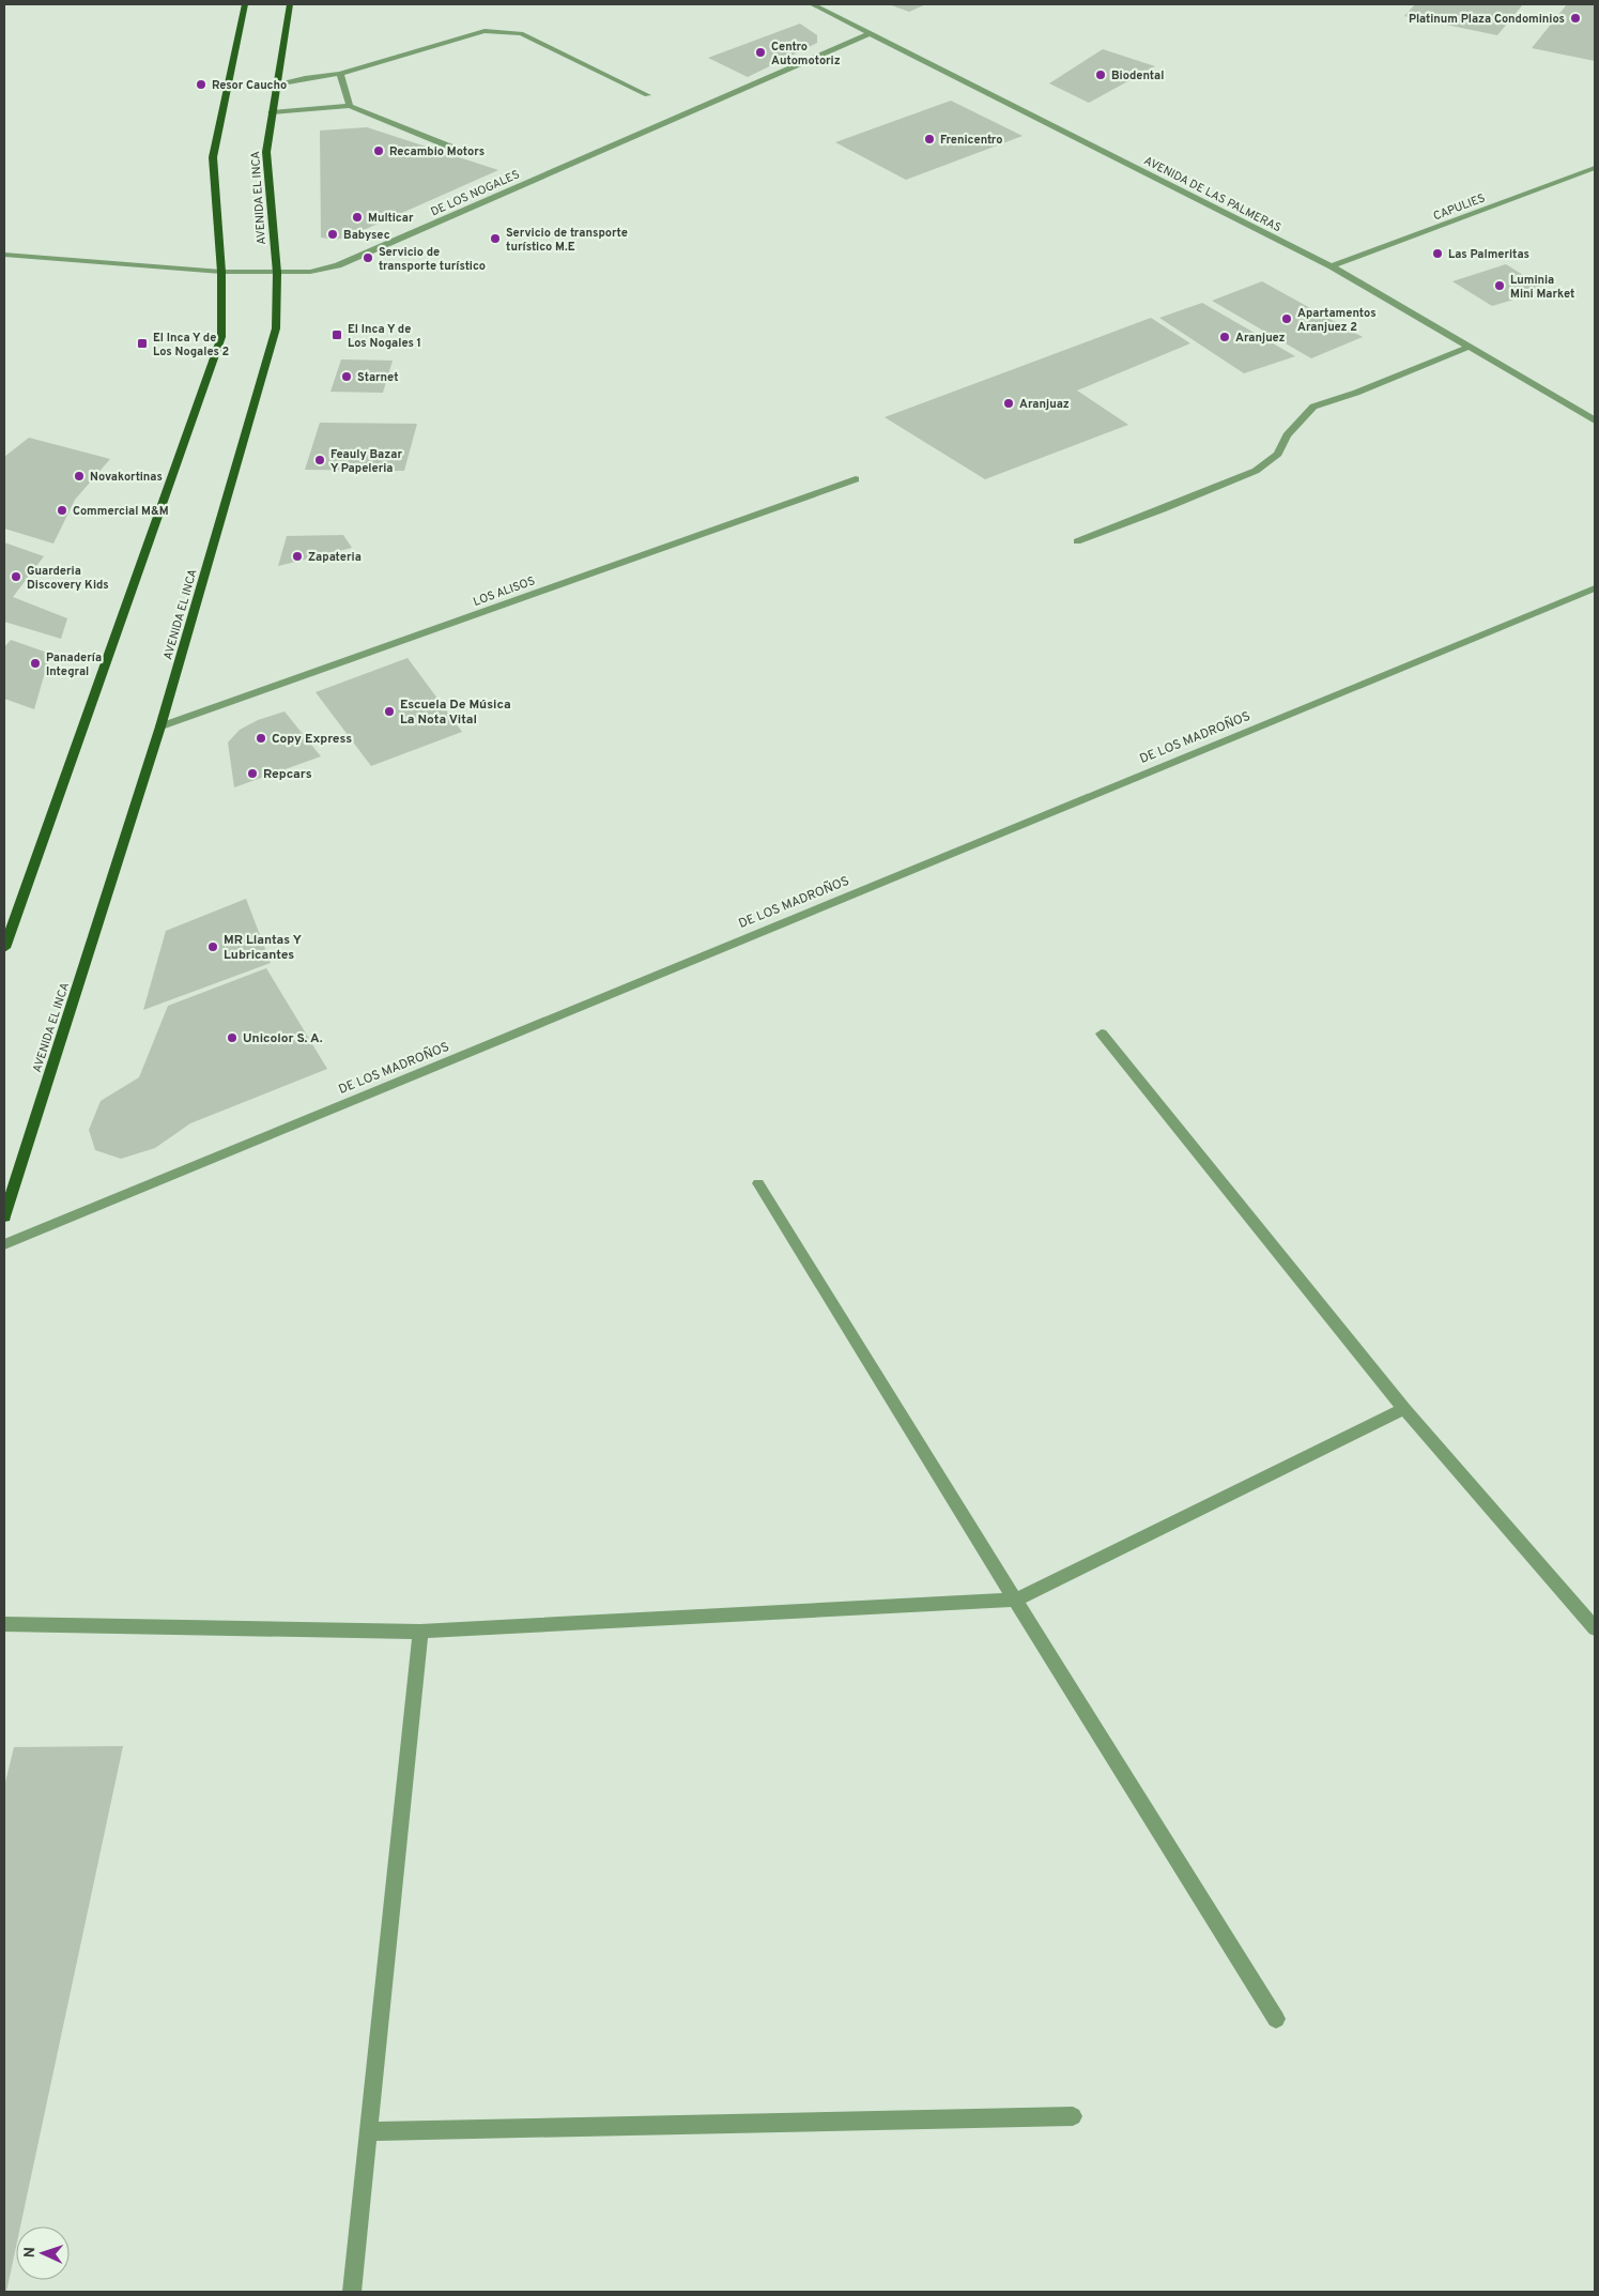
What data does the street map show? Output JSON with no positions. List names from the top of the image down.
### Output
{
  "streets": {
    "main road": ["AVENIDA EL INCA"],
    "street": [
      "DE LOS NOGALES",
      "AVENIDA DE LAS PALMERAS",
      "CAPULIES",
      "LOS ALISOS",
      "DE LOS MADROÑOS"
    ]
  },
  "crossings": [
    ["DE LOS NOGALES", "AVENIDA DE LAS PALMERAS"],
    ["DE LOS NOGALES", "AVENIDA EL INCA"],
    ["AVENIDA DE LAS PALMERAS", "CAPULIES"],
    ["AVENIDA EL INCA", "LOS ALISOS"]
  ],
  "places": {
    "other": [
      "Platinum Plaza Condominios",
      "Centro Automotoriz",
      "Biodental",
      "Resor Caucho",
      "Frenicentro",
      "Recambio Motors",
      "Multicar",
      "Babysec",
      "Servicio de transporte turístico M.E",
      "Las Palmeritas",
      "Servicio de transporte turístico",
      "Luminia Mini Market",
      "Apartamentos Aranjuez 2",
      "Aranjuez",
      "Starnet",
      "Aranjuaz",
      "Feauly Bazar Y Papeleria",
      "Novakortinas",
      "Commercial M&M",
      "Zapateria",
      "Guarderia Discovery Kids",
      "Panadería Integral",
      "Escuela De Música La Nota Vital",
      "Copy Express",
      "Repcars",
      "MR Llantas Y Lubricantes",
      "Unicolor S. A."
    ],
    "transit": ["El Inca Y de Los Nogales 1", "El Inca Y de Los Nogales 2"]
  },
  "north": "left"
}
